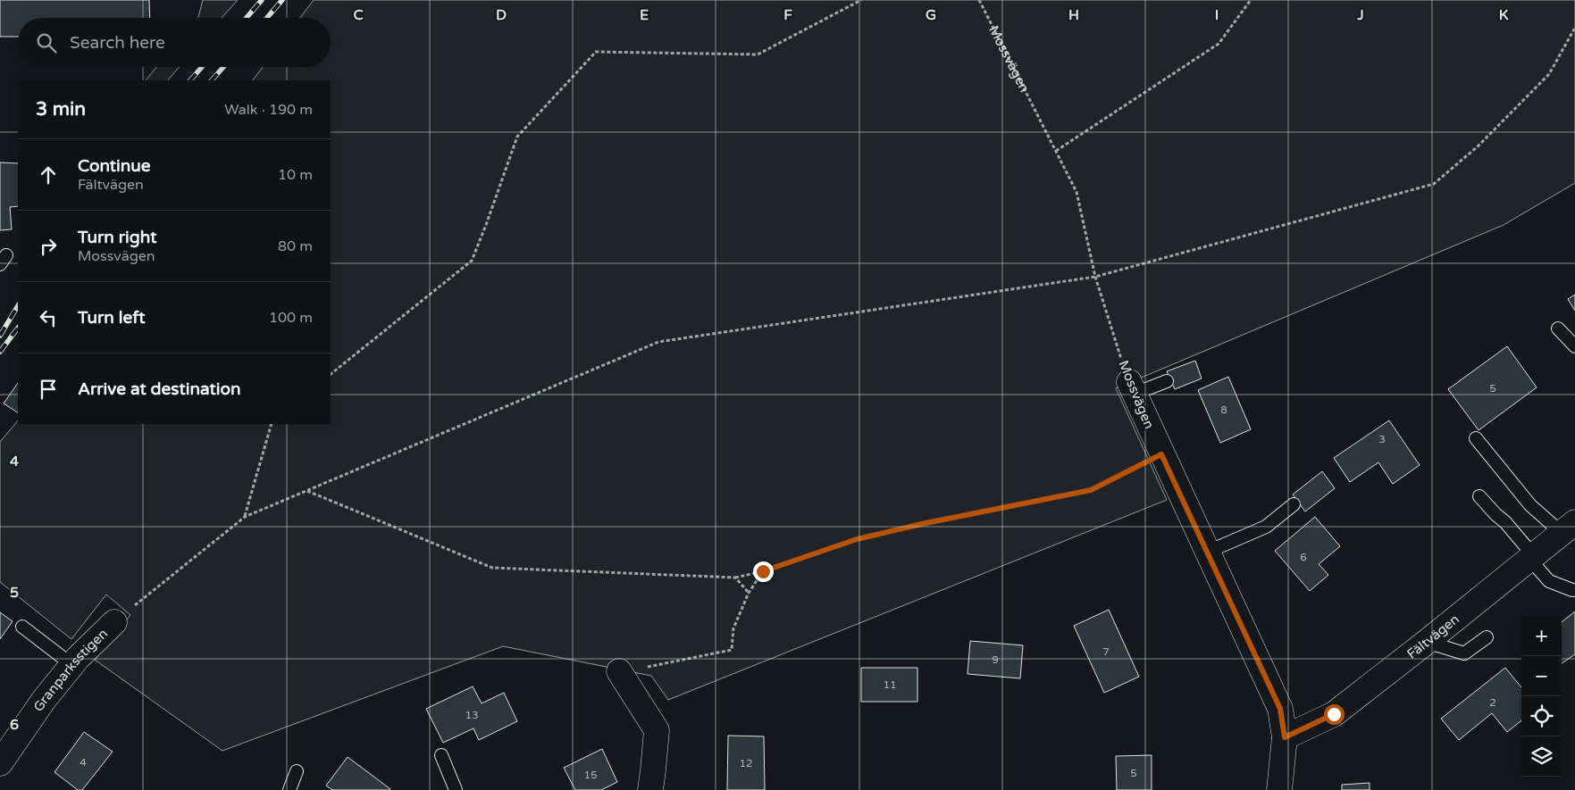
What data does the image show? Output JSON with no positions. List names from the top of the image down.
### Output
{
  "streets": {
    "street": ["Mossvägen", "Fältvägen", "Granparksstigen"]
  },
  "crossings": [
    ["Mossvägen", "Fältvägen"]
  ],
  "house_numbers": [
    "5",
    "8",
    "3",
    "6",
    "7",
    "9",
    "11",
    "2",
    "13",
    "4",
    "12",
    "5",
    "15"
  ],
  "page": {
    "search": "Search here",
    "heading": ["3 min", "Walk · 190 m"],
    "list": [
      ["Continue", "Fältvägen", "10 m"],
      ["Turn right", "Mossvägen", "80 m"],
      ["Turn left", "100 m"],
      "Arrive at destination"
    ],
    "map_buttons": ["+", "−"]
  },
  "grid": {
    "columns": [
      "C",
      "D",
      "E",
      "F",
      "G",
      "H",
      "I",
      "J",
      "K"
    ],
    "rows": ["4", "5", "6"]
  }
}
